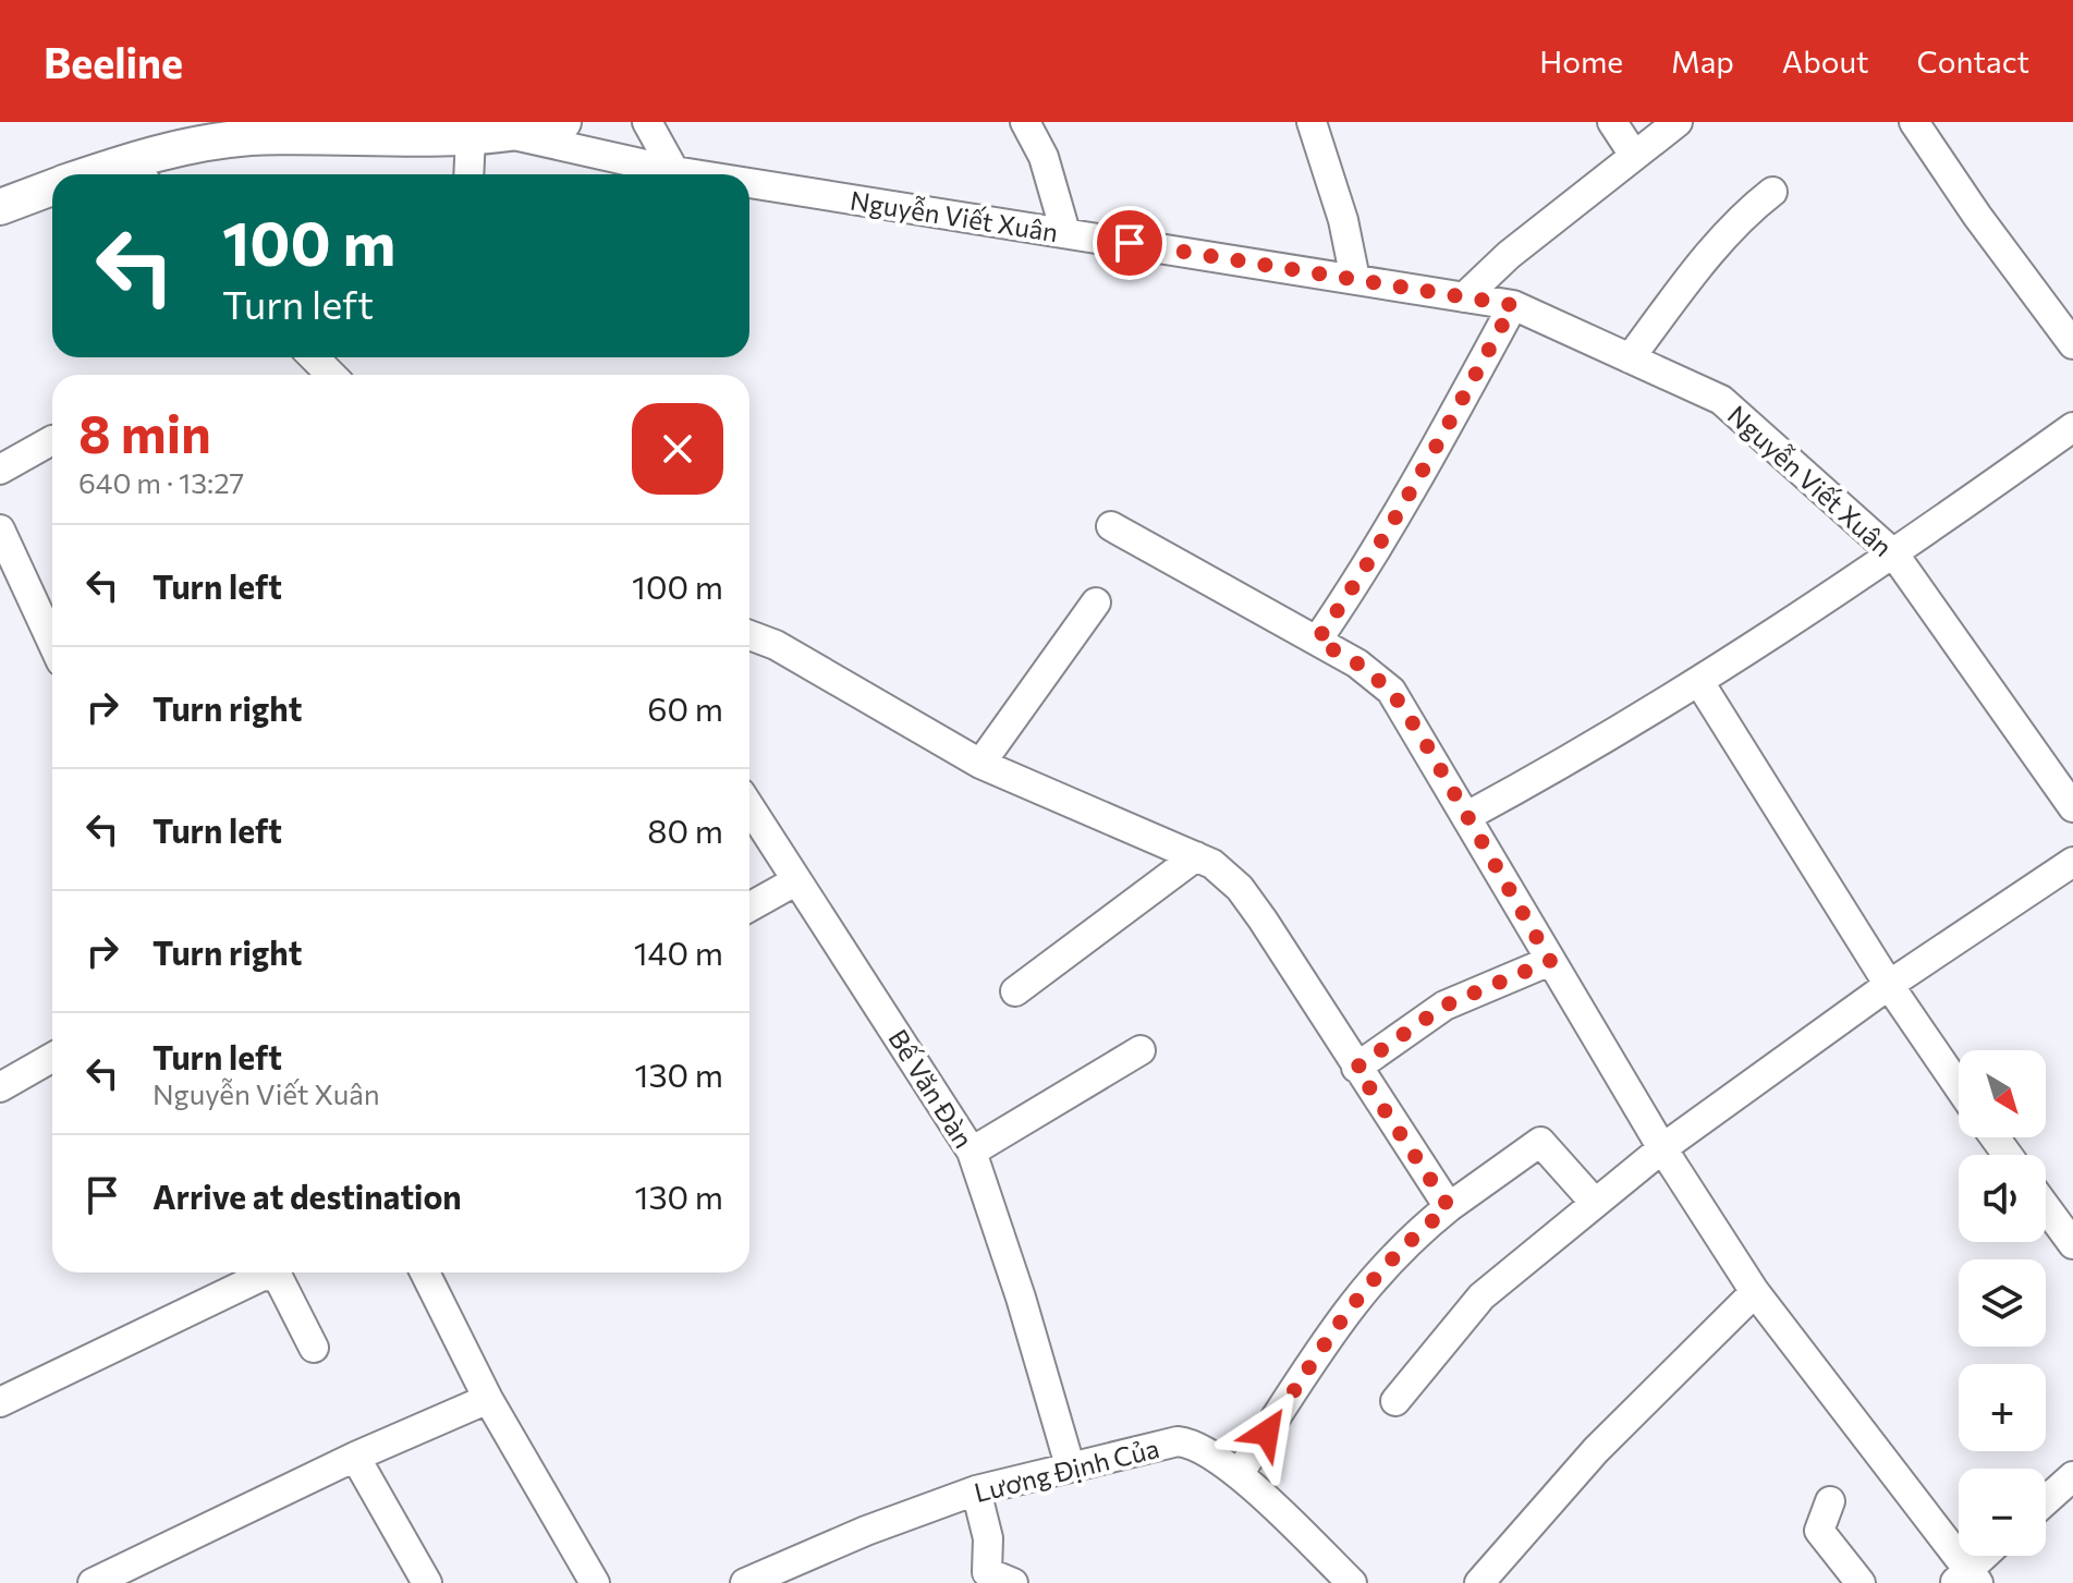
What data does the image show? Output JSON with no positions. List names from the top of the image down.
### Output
{
  "streets": {
    "street": ["Nguyễn Viết Xuân", "Bế Văn Đàn", "Lương Định Của"]
  },
  "crossings": [
    ["Bế Văn Đàn", "Lương Định Của"]
  ],
  "north": "bottom right",
  "page": {
    "header": "Beeline",
    "nav": [
      "Home",
      "Map",
      "About",
      "Contact"
    ],
    "turn": ["100 m", "Turn left"],
    "heading": ["8 min", "640 m · 13:27"],
    "list": [
      {
        "name": "Turn left",
        "value": "100 m"
      },
      {
        "name": "Turn right",
        "value": "60 m"
      },
      {
        "name": "Turn left",
        "value": "80 m"
      },
      {
        "name": "Turn right",
        "value": "140 m"
      },
      {
        "name": "Turn left",
        "note": "Nguyễn Viết Xuân",
        "value": "130 m"
      },
      {
        "name": "Arrive at destination",
        "value": "130 m"
      }
    ],
    "map_buttons": ["+", "−"]
  }
}
